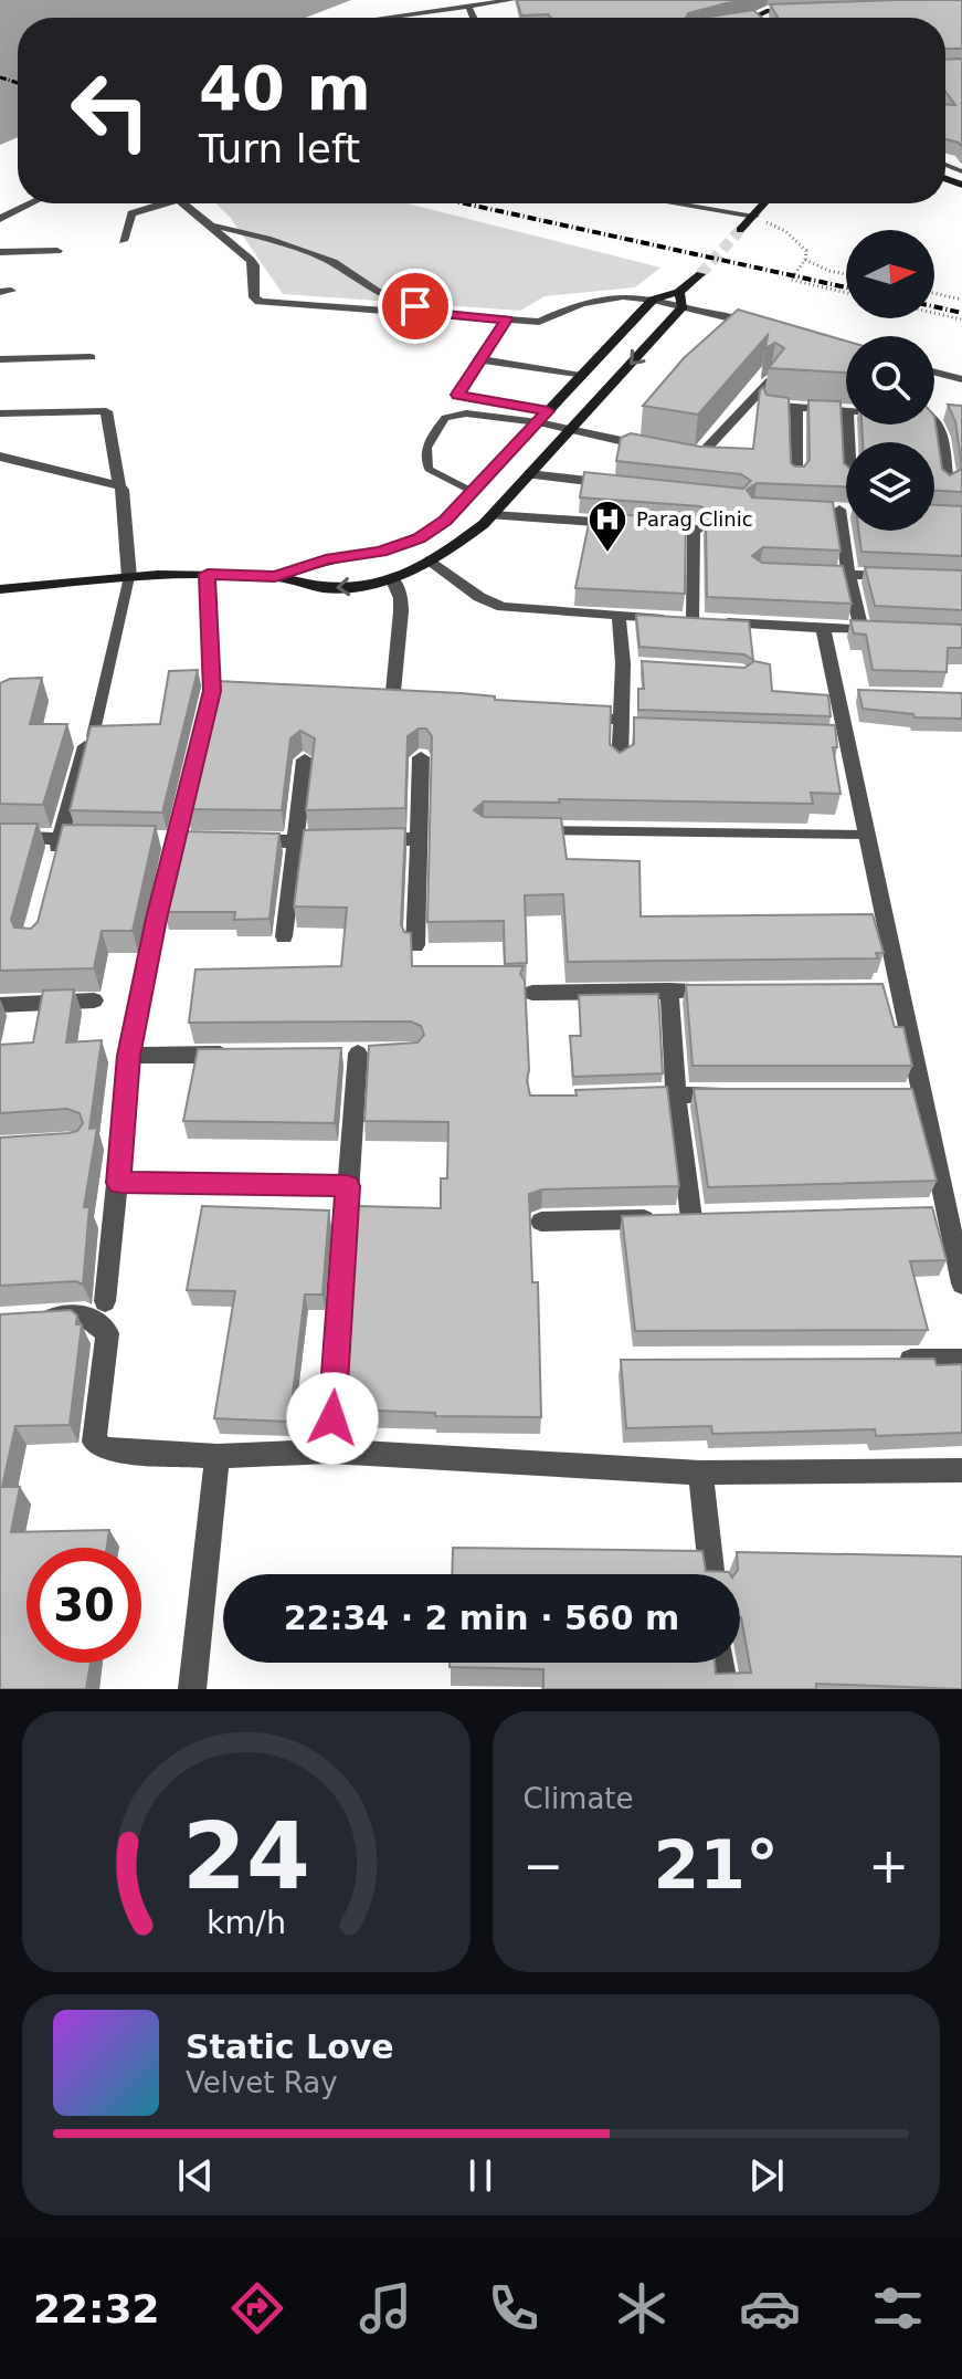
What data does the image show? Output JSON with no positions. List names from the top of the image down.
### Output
{
  "places": {
    "hospital": ["Parag Clinic"]
  },
  "north": "right",
  "page": {
    "turn": ["40 m", "Turn left"],
    "limit": "30",
    "trip": "22:34 · 2 min · 560 m",
    "tile": "Climate",
    "heat": ["−", "21°", "+"],
    "song": ["Static Love", "Velvet Ray"],
    "tabs": "22:32",
    "gauge": ["24", "km/h"]
  }
}
